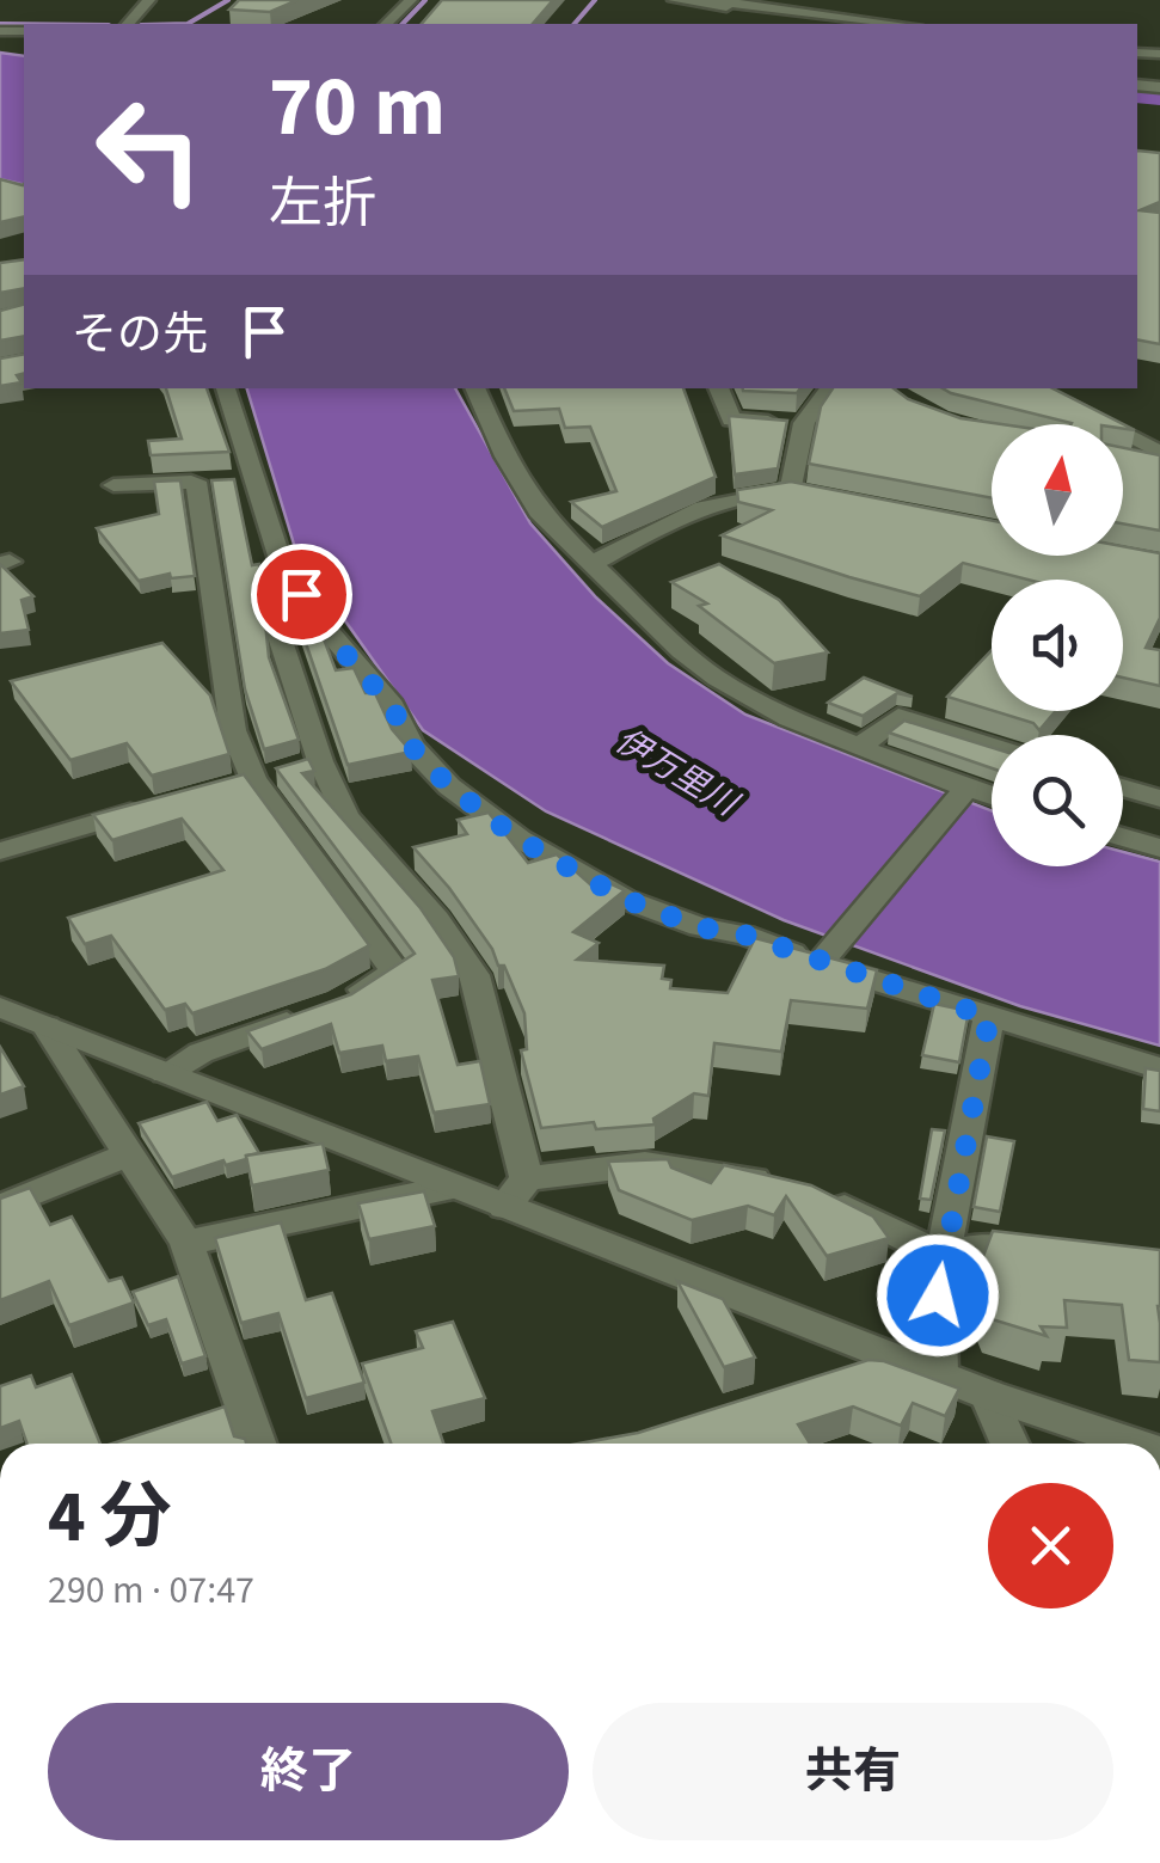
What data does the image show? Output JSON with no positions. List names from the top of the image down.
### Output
{
  "water": ["伊万里川"],
  "north": "top",
  "page": {
    "turn": ["70 m", "左折"],
    "then": "その先",
    "heading": ["4 分", "290 m · 07:47"],
    "buttons": ["終了", "共有"]
  }
}
